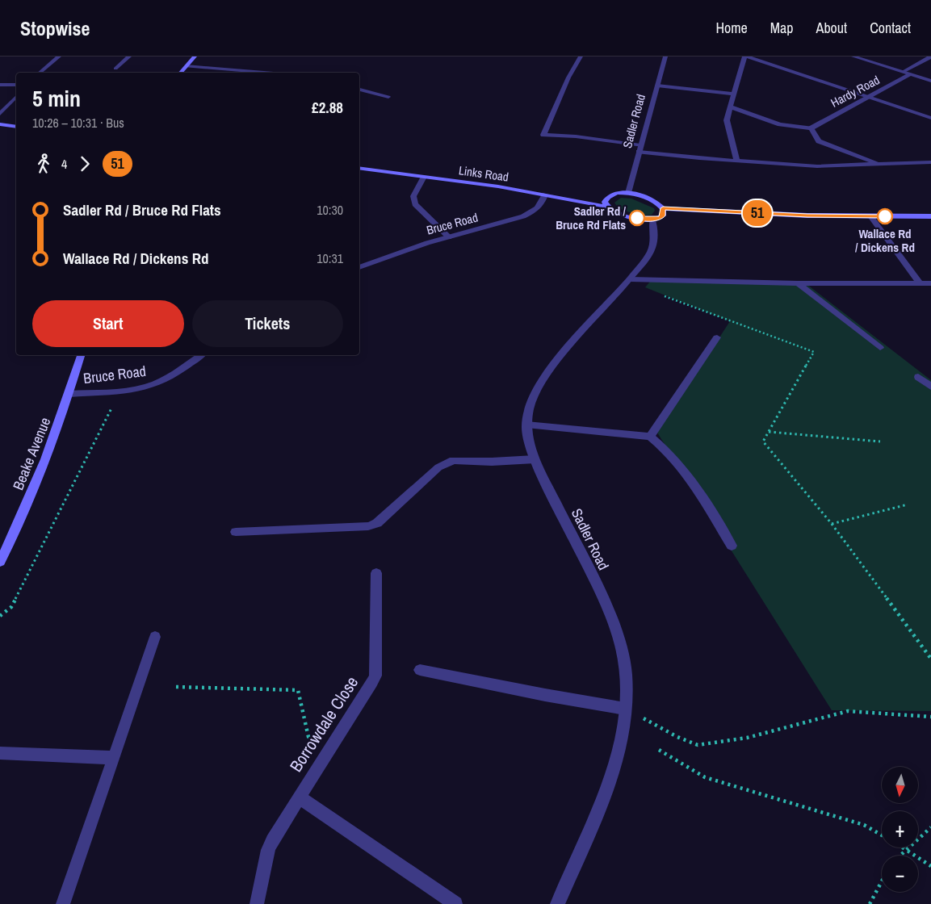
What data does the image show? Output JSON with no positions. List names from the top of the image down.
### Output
{
  "streets": {
    "street": [
      "Hardy Road",
      "Sadler Road",
      "Links Road",
      "Bruce Road",
      "Beake Avenue",
      "Borrowdale Close"
    ]
  },
  "crossings": [
    ["Sadler Road", "Links Road"],
    ["Links Road", "Bruce Road"],
    ["Bruce Road", "Beake Avenue"]
  ],
  "places": ["Wallace Rd / Dickens Rd", "Sadler Rd / Bruce Rd Flats"],
  "lines": ["bus line 51"],
  "north": "bottom",
  "page": {
    "header": "Stopwise",
    "nav": [
      "Home",
      "Map",
      "About",
      "Contact"
    ],
    "on_map": "51",
    "heading": ["5 min", "10:26 – 10:31 · Bus", "£2.88"],
    "legs": ["4", "51"],
    "list": [
      {
        "name": "Sadler Rd / Bruce Rd Flats",
        "value": "10:30"
      },
      {
        "name": "Wallace Rd / Dickens Rd",
        "value": "10:31"
      }
    ],
    "buttons": ["Start", "Tickets"],
    "map_buttons": ["+", "−"]
  }
}
